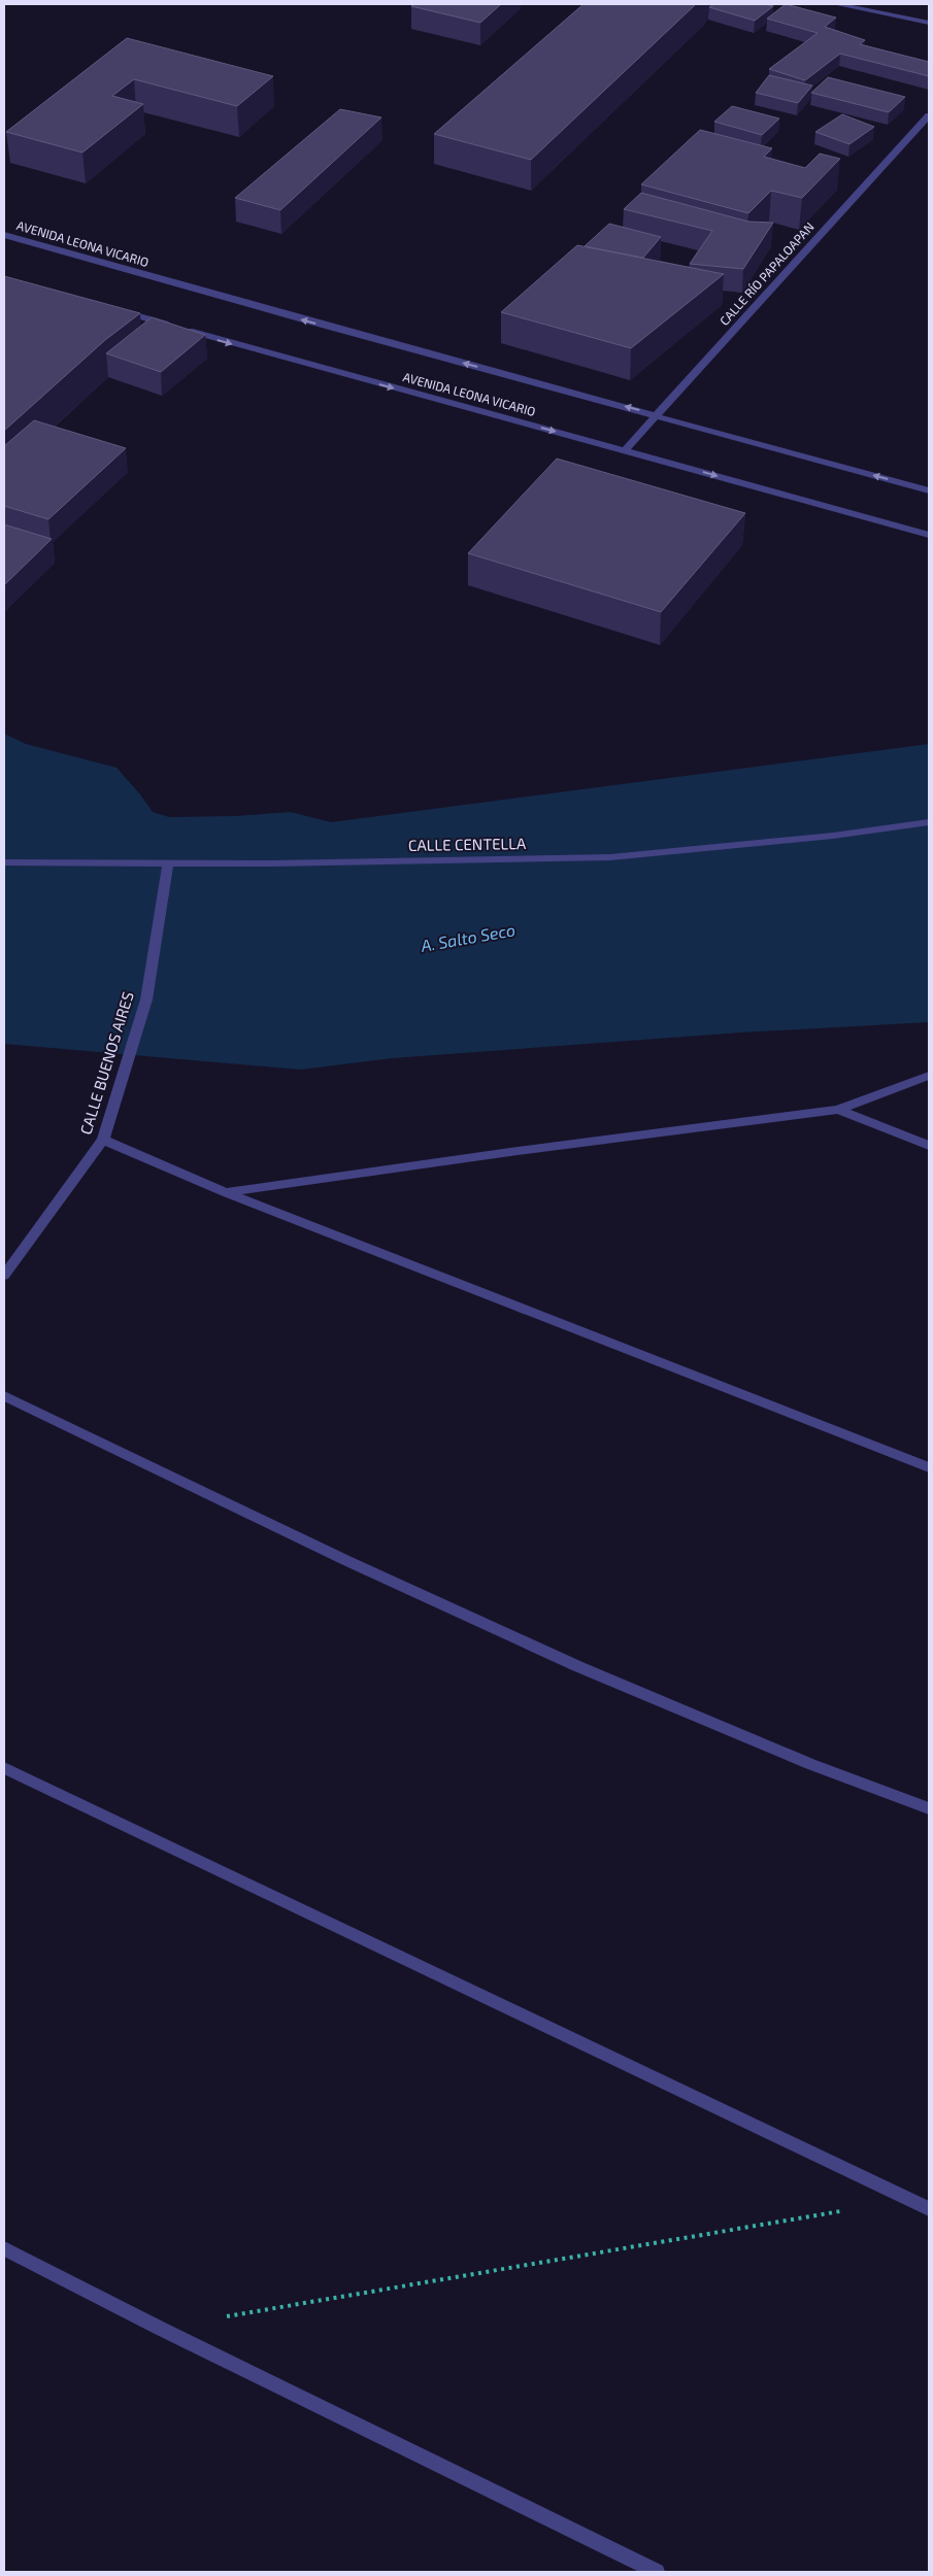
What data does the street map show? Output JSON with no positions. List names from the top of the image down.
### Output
{
  "streets": {
    "street": [
      "AVENIDA LEONA VICARIO",
      "CALLE RÍO PAPALOAPAN",
      "CALLE CENTELLA",
      "CALLE BUENOS AIRES"
    ]
  },
  "crossings": [
    ["AVENIDA LEONA VICARIO", "CALLE RÍO PAPALOAPAN"],
    ["CALLE CENTELLA", "CALLE BUENOS AIRES"]
  ],
  "water": ["A. Salto Seco"]
}
